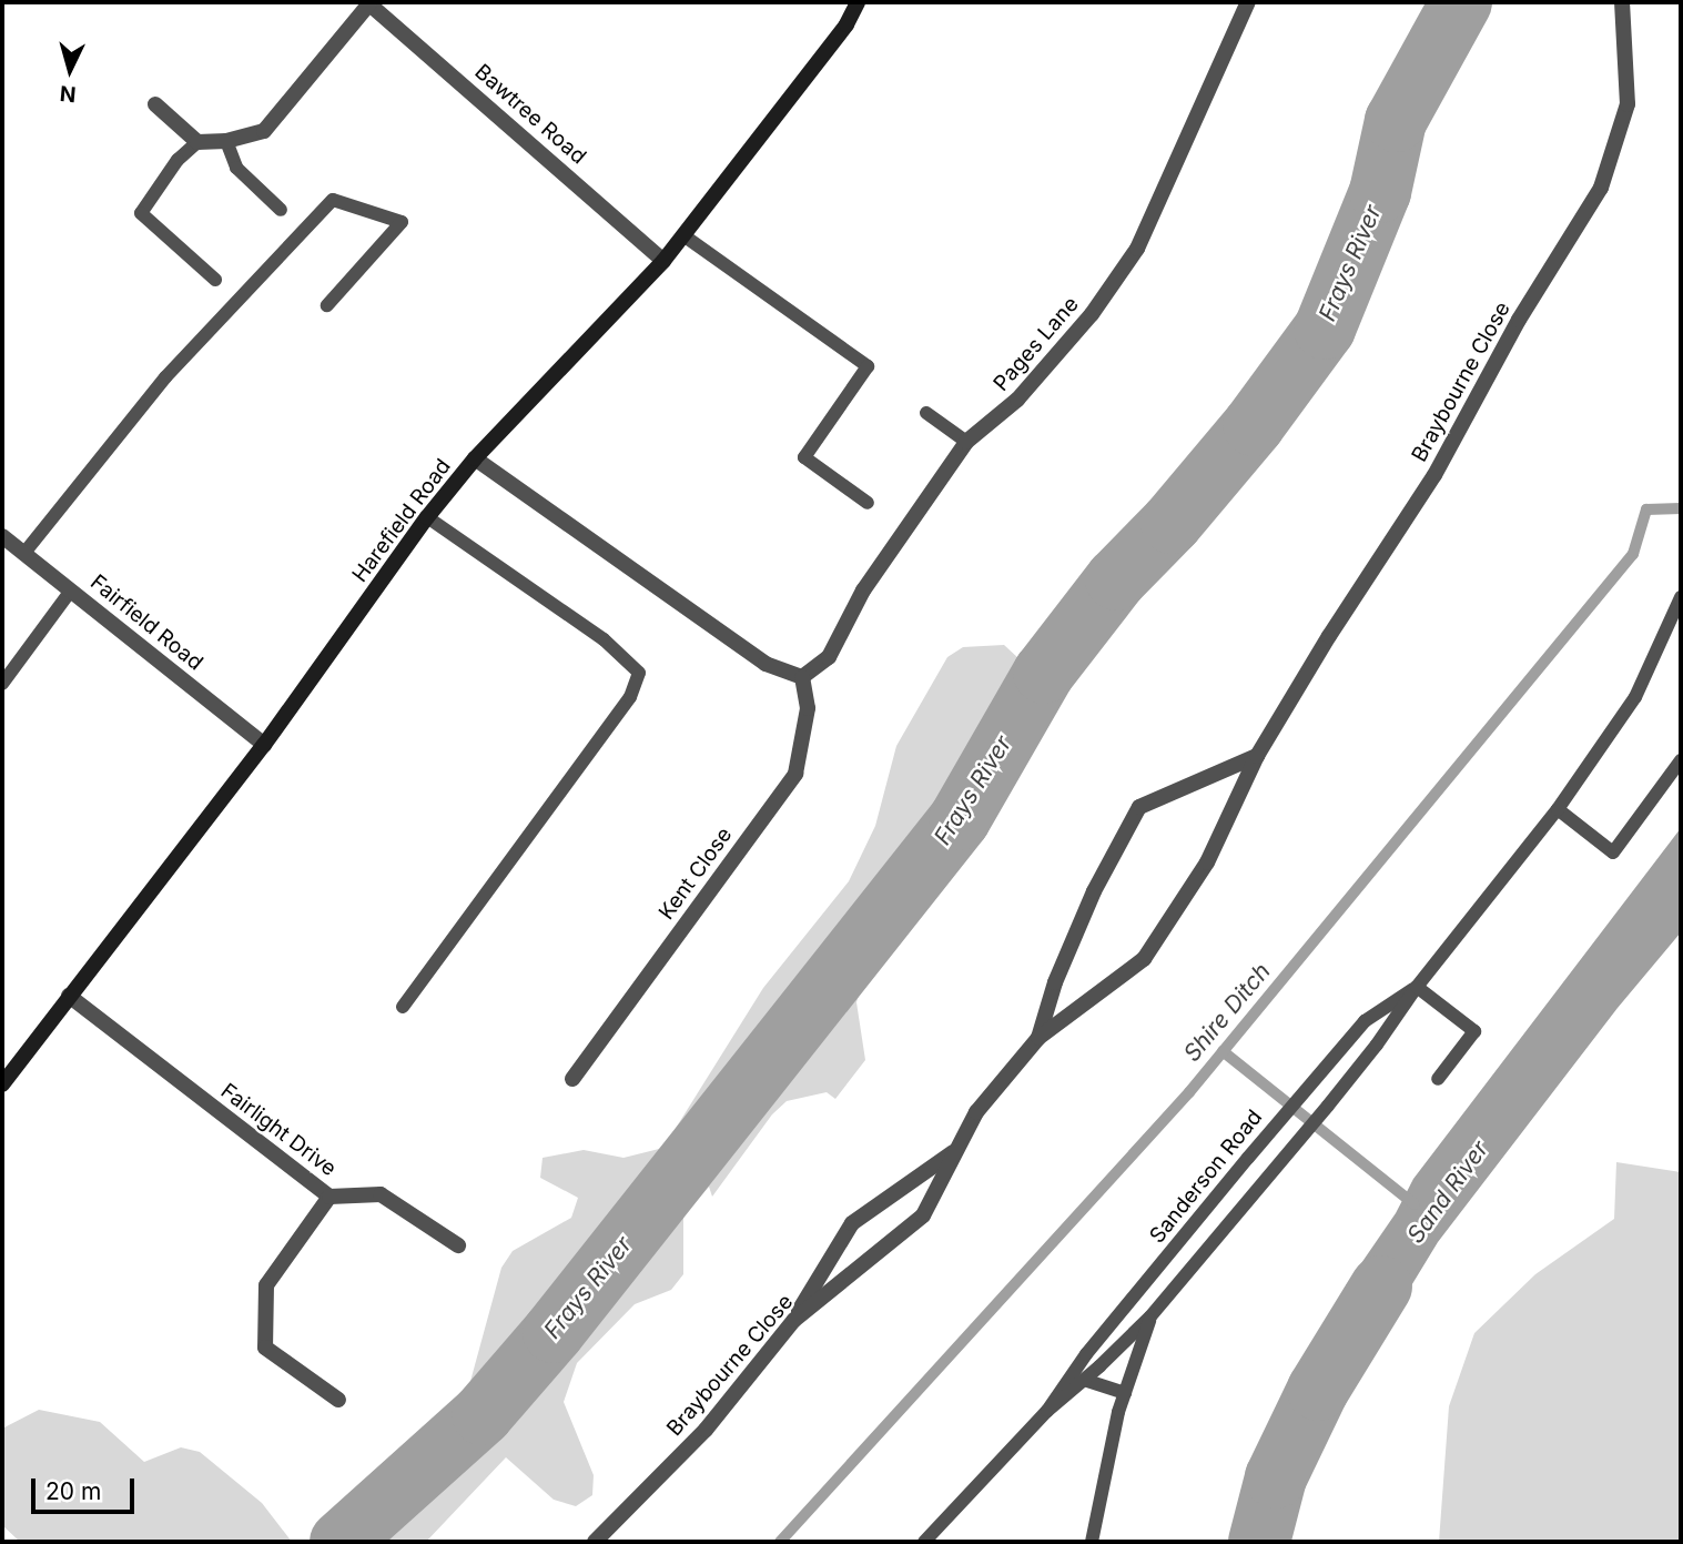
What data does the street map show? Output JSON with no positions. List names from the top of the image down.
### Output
{
  "streets": {
    "main road": ["Harefield Road"],
    "street": [
      "Bawtree Road",
      "Pages Lane",
      "Braybourne Close",
      "Fairfield Road",
      "Kent Close",
      "Fairlight Drive"
    ],
    "lane": ["Sanderson Road"]
  },
  "crossings": [
    ["Bawtree Road", "Harefield Road"],
    ["Pages Lane", "Kent Close"],
    ["Harefield Road", "Fairfield Road"],
    ["Harefield Road", "Fairlight Drive"]
  ],
  "water": ["Frays River", "Shire Ditch", "Sand River"],
  "scale_bar": "20 m",
  "north": "bottom"
}
